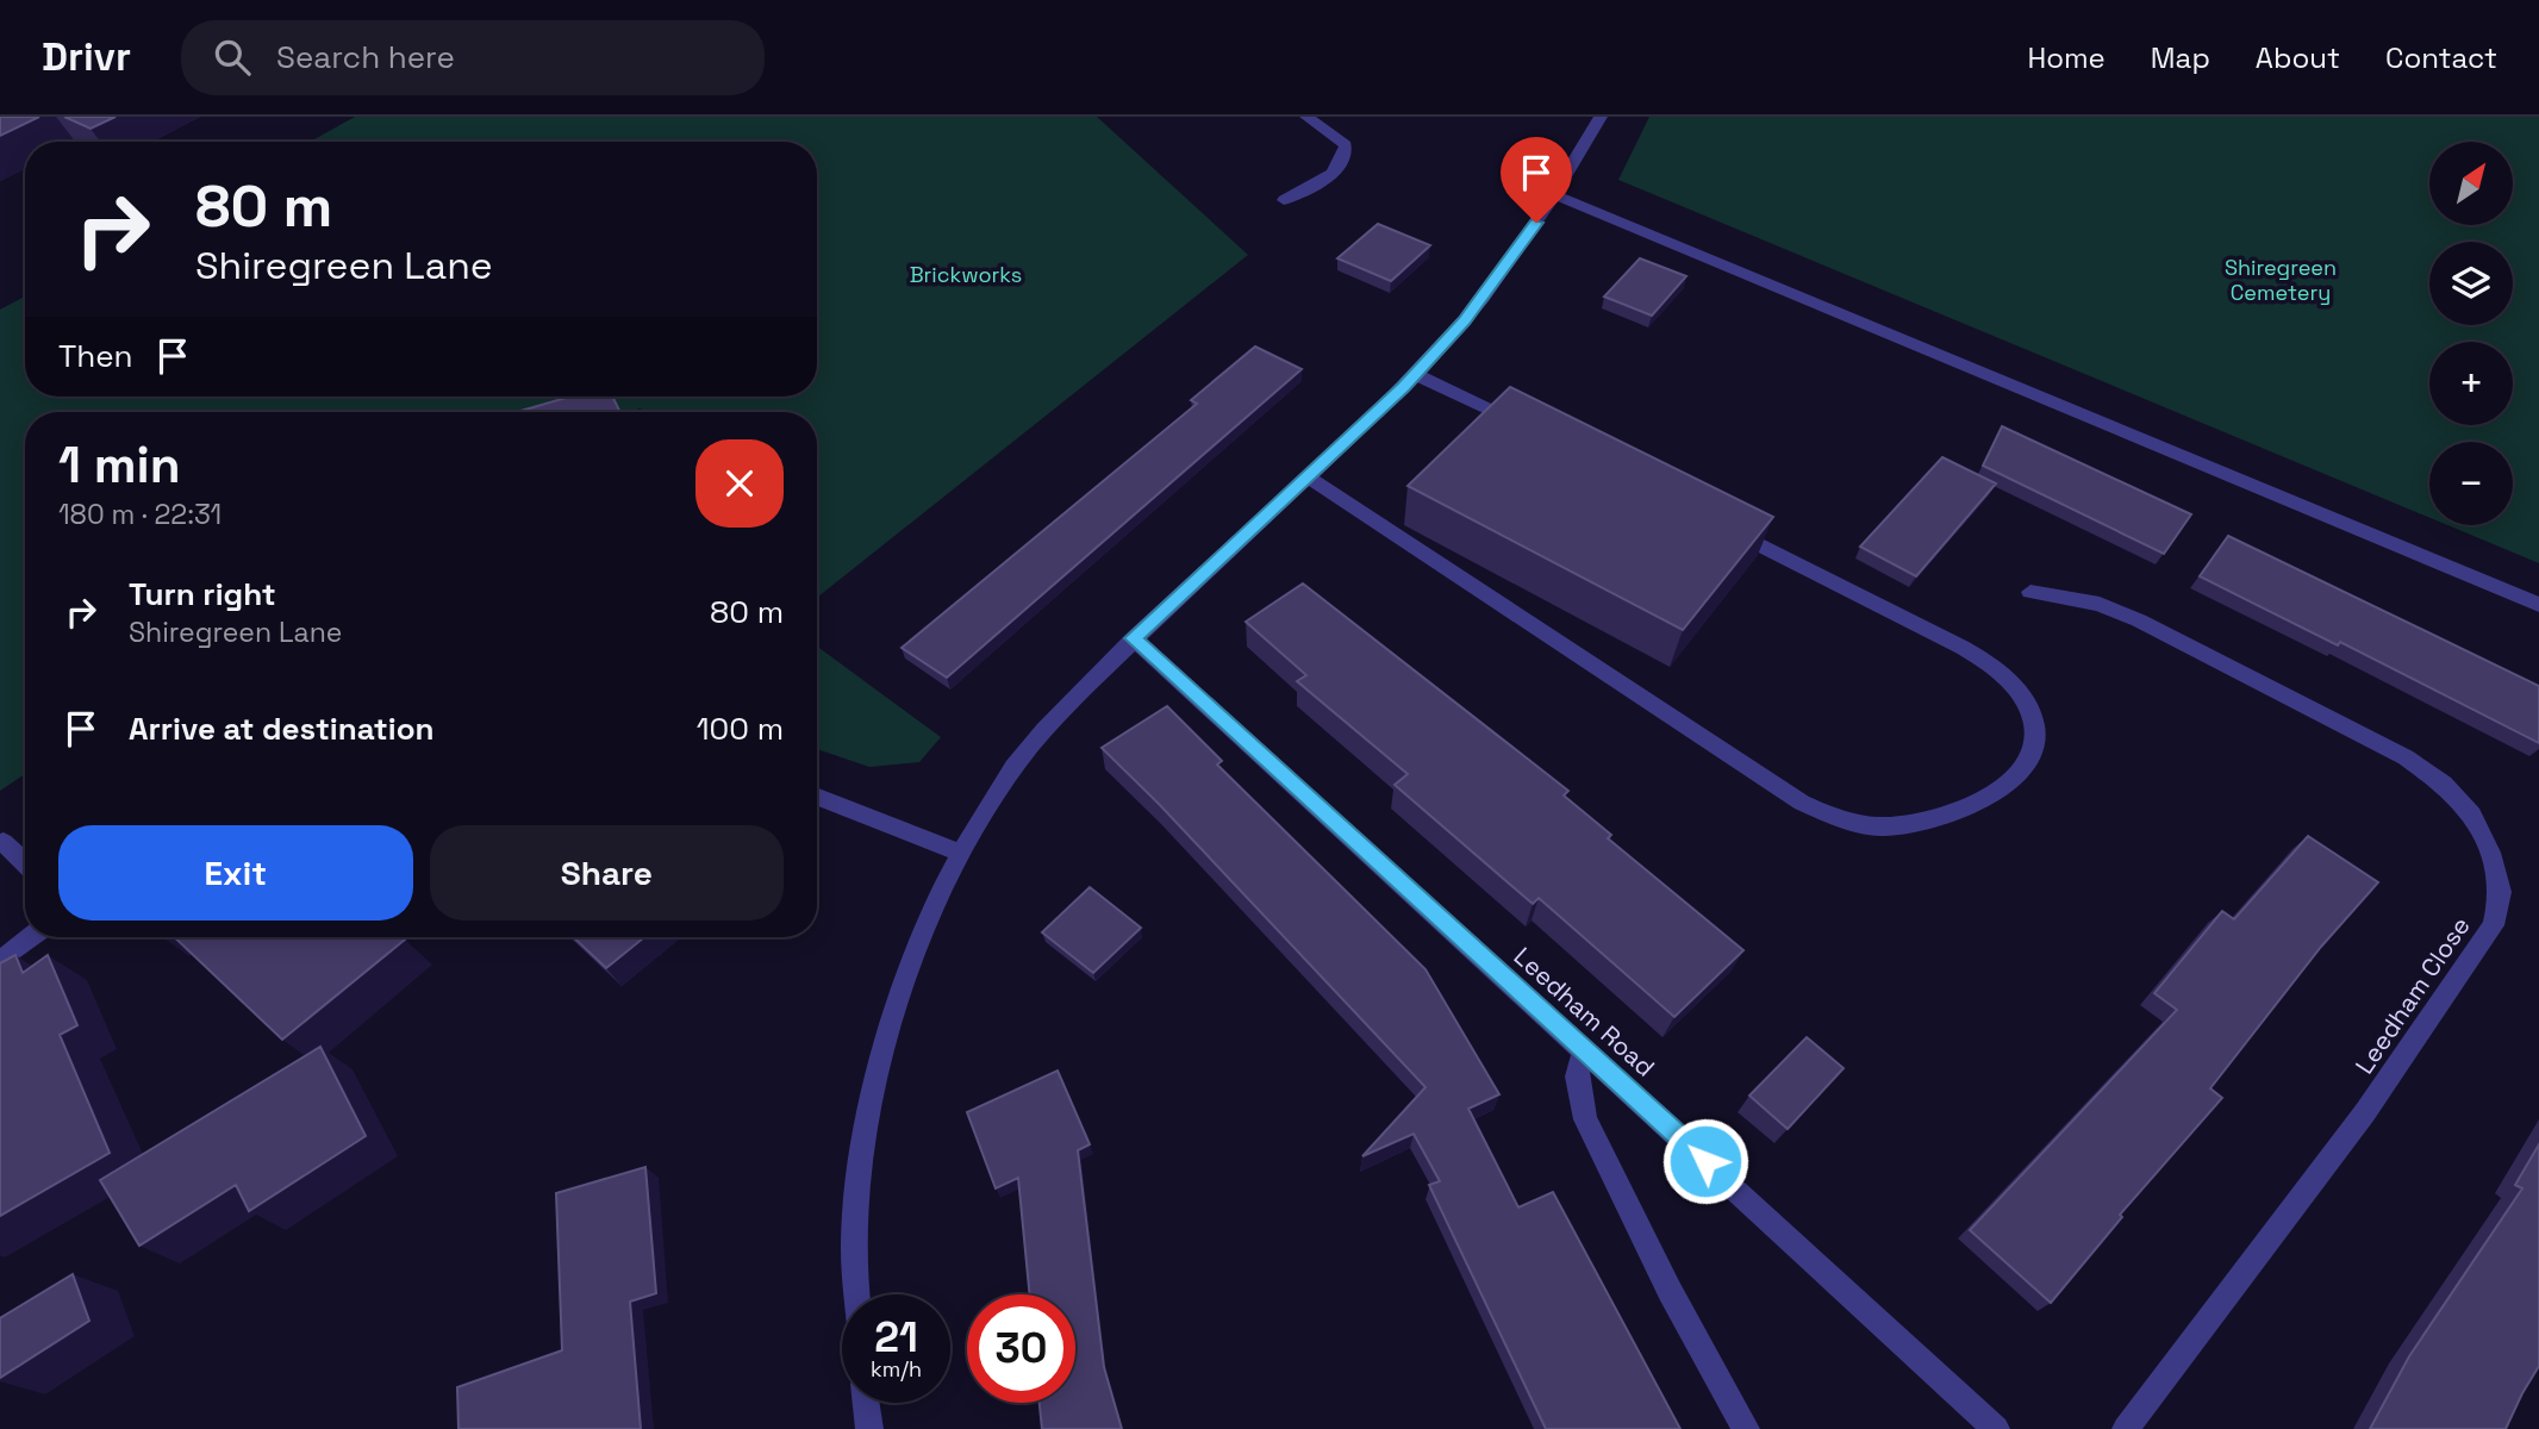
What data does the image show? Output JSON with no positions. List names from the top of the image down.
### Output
{
  "streets": {
    "street": ["Leedham Close", "Leedham Road"]
  },
  "parks": ["Shiregreen Cemetery", "Brickworks"],
  "north": "top right",
  "page": {
    "header": "Drivr",
    "search": "Search here",
    "nav": [
      "Home",
      "Map",
      "About",
      "Contact"
    ],
    "map_buttons": ["+", "−"],
    "turn": ["80 m", "Shiregreen Lane"],
    "then": "Then",
    "heading": ["1 min", "180 m · 22:31"],
    "list": [
      {
        "name": "Turn right",
        "note": "Shiregreen Lane",
        "value": "80 m"
      },
      {
        "name": "Arrive at destination",
        "value": "100 m"
      }
    ],
    "buttons": ["Exit", "Share"],
    "speed": "21 km/h",
    "limit": "30"
  }
}
